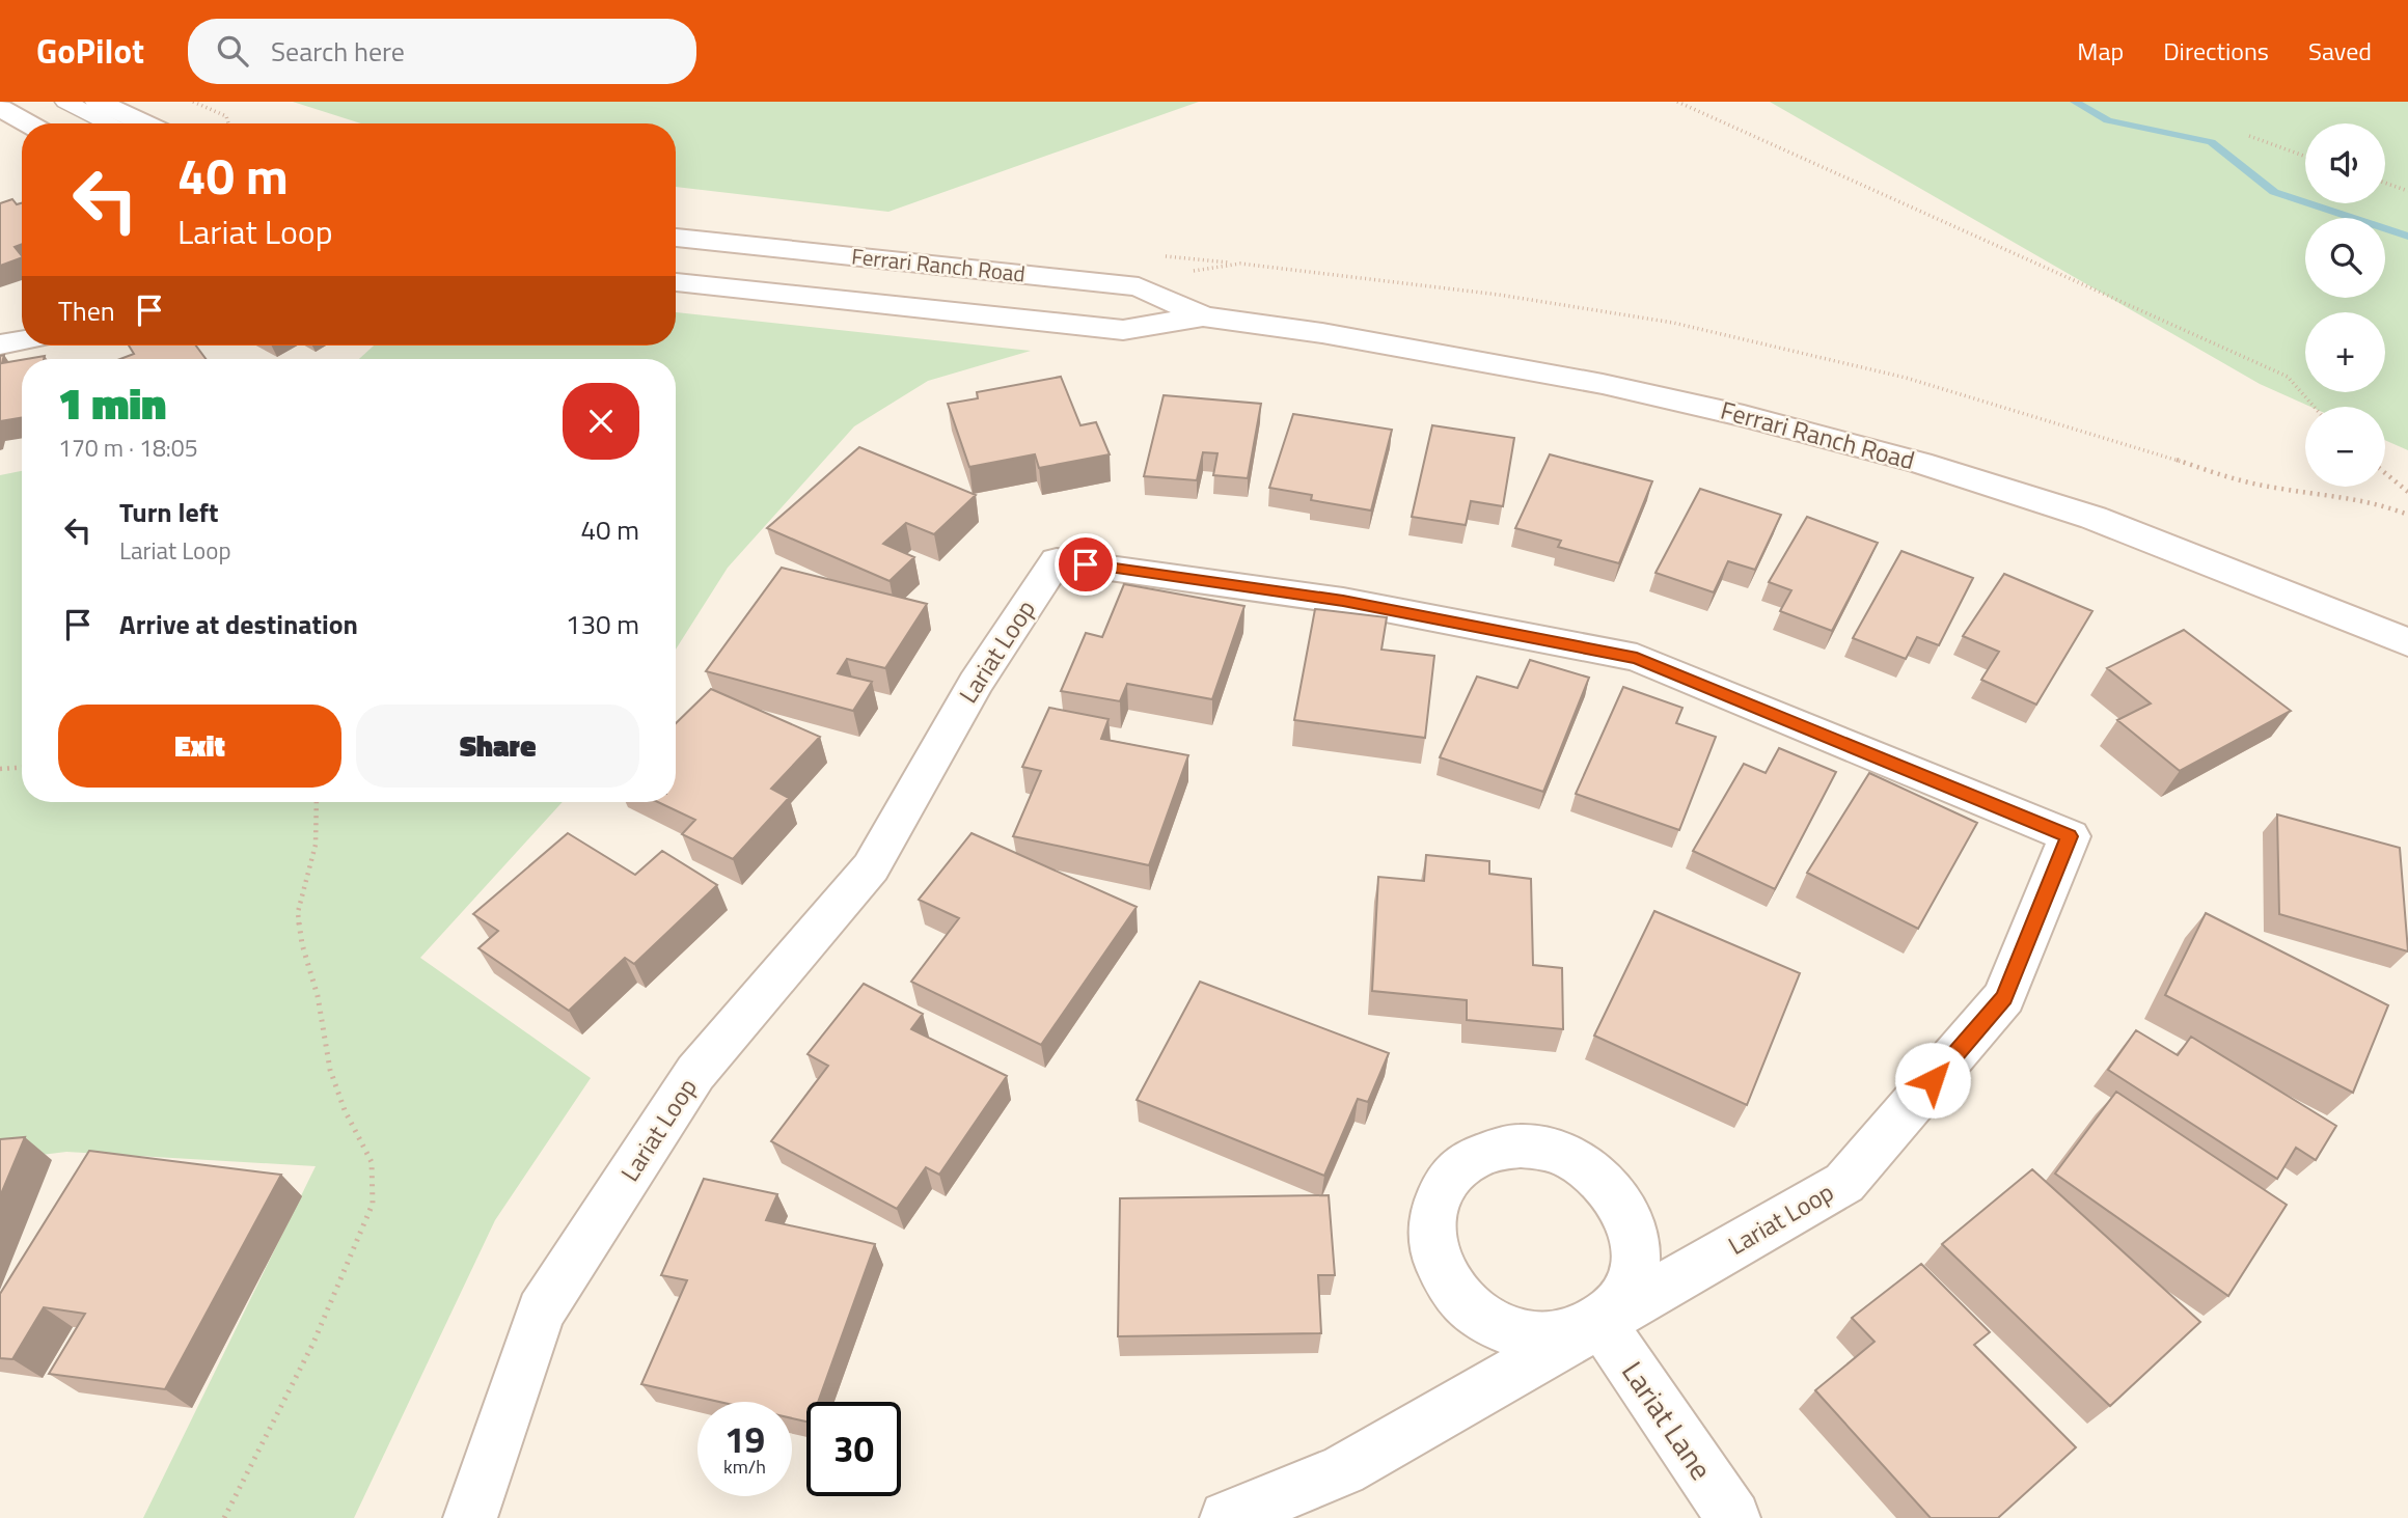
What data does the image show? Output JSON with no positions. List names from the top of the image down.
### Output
{
  "streets": {
    "street": ["Ferrari Ranch Road", "Lariat Loop", "Lariat Lane"]
  },
  "crossings": [
    ["Lariat Loop", "Lariat Lane"]
  ],
  "page": {
    "header": "GoPilot",
    "search": "Search here",
    "nav": ["Map", "Directions", "Saved"],
    "map_buttons": ["+", "−"],
    "turn": ["40 m", "Lariat Loop"],
    "then": "Then",
    "heading": ["1 min", "170 m · 18:05"],
    "list": [
      {
        "name": "Turn left",
        "note": "Lariat Loop",
        "value": "40 m"
      },
      {
        "name": "Arrive at destination",
        "value": "130 m"
      }
    ],
    "buttons": ["Exit", "Share"],
    "speed": "19 km/h",
    "limit": "30"
  }
}
